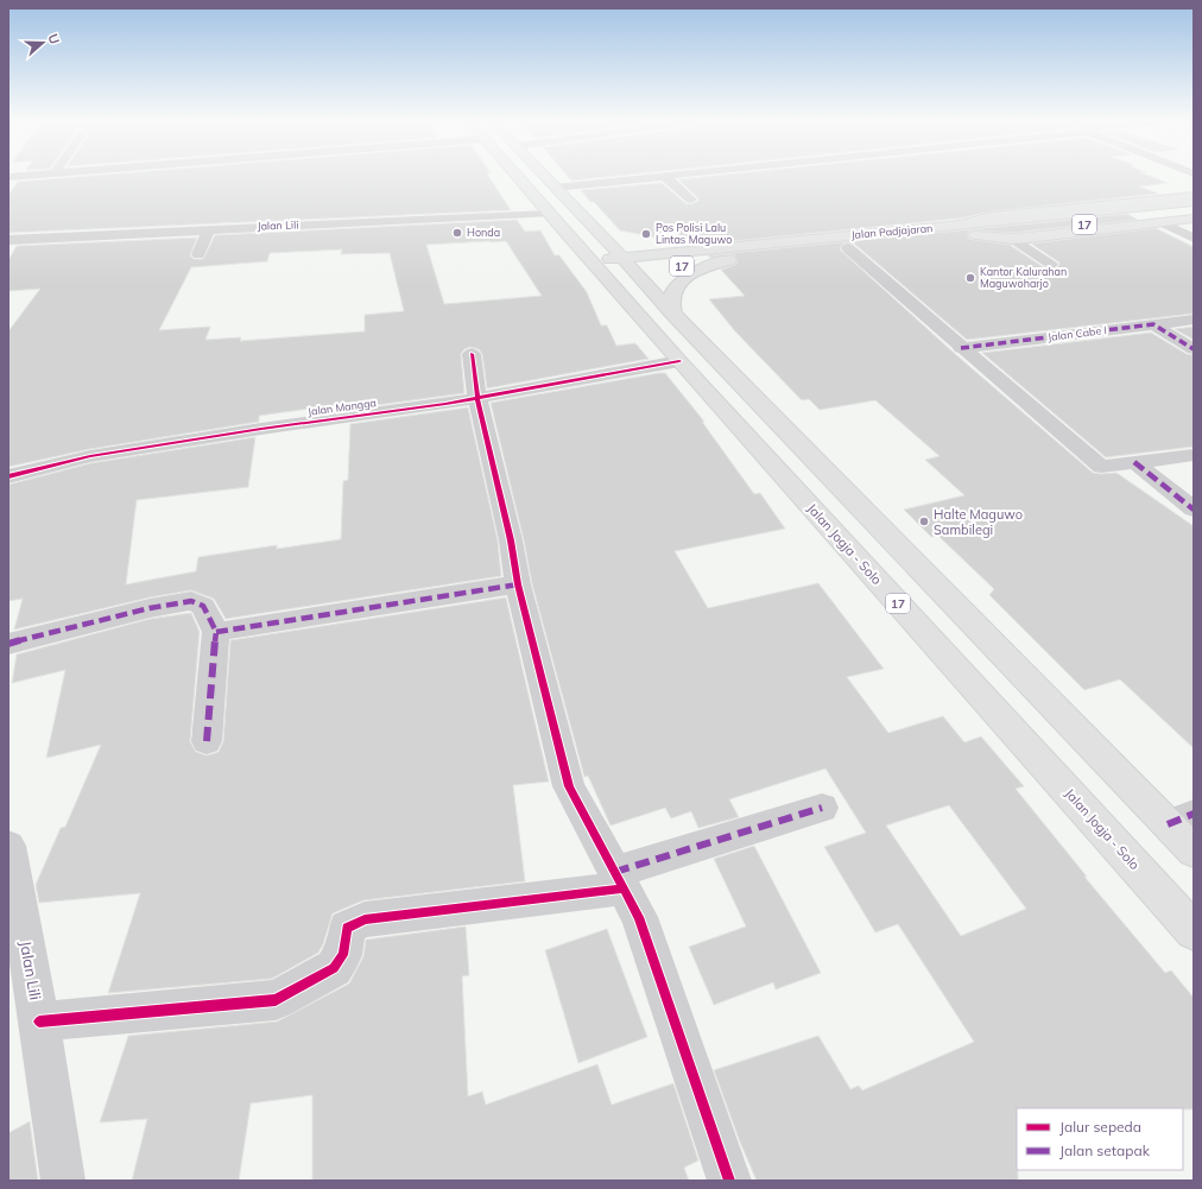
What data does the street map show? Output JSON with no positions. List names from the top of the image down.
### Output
{
  "streets": {
    "main road": ["17", "Jalan Padjajaran", "Jalan Jogja - Solo"],
    "street": ["Jalan Lili", "Jalan Cabe I", "Jalan Mangga"]
  },
  "crossings": [
    ["17", "Jalan Lili"],
    ["17", "Jalan Padjajaran"],
    ["17", "Jalan Jogja - Solo"],
    ["Jalan Padjajaran", "Jalan Jogja - Solo"],
    ["Jalan Mangga", "Jalan Jogja - Solo"]
  ],
  "places": [
    "Honda",
    "Pos Polisi Lalu Lintas Maguwo",
    "Kantor Kalurahan Maguwoharjo",
    "Halte Maguwo Sambilegi"
  ],
  "legend": ["Jalur sepeda", "Jalan setapak"],
  "north": "right"
}
